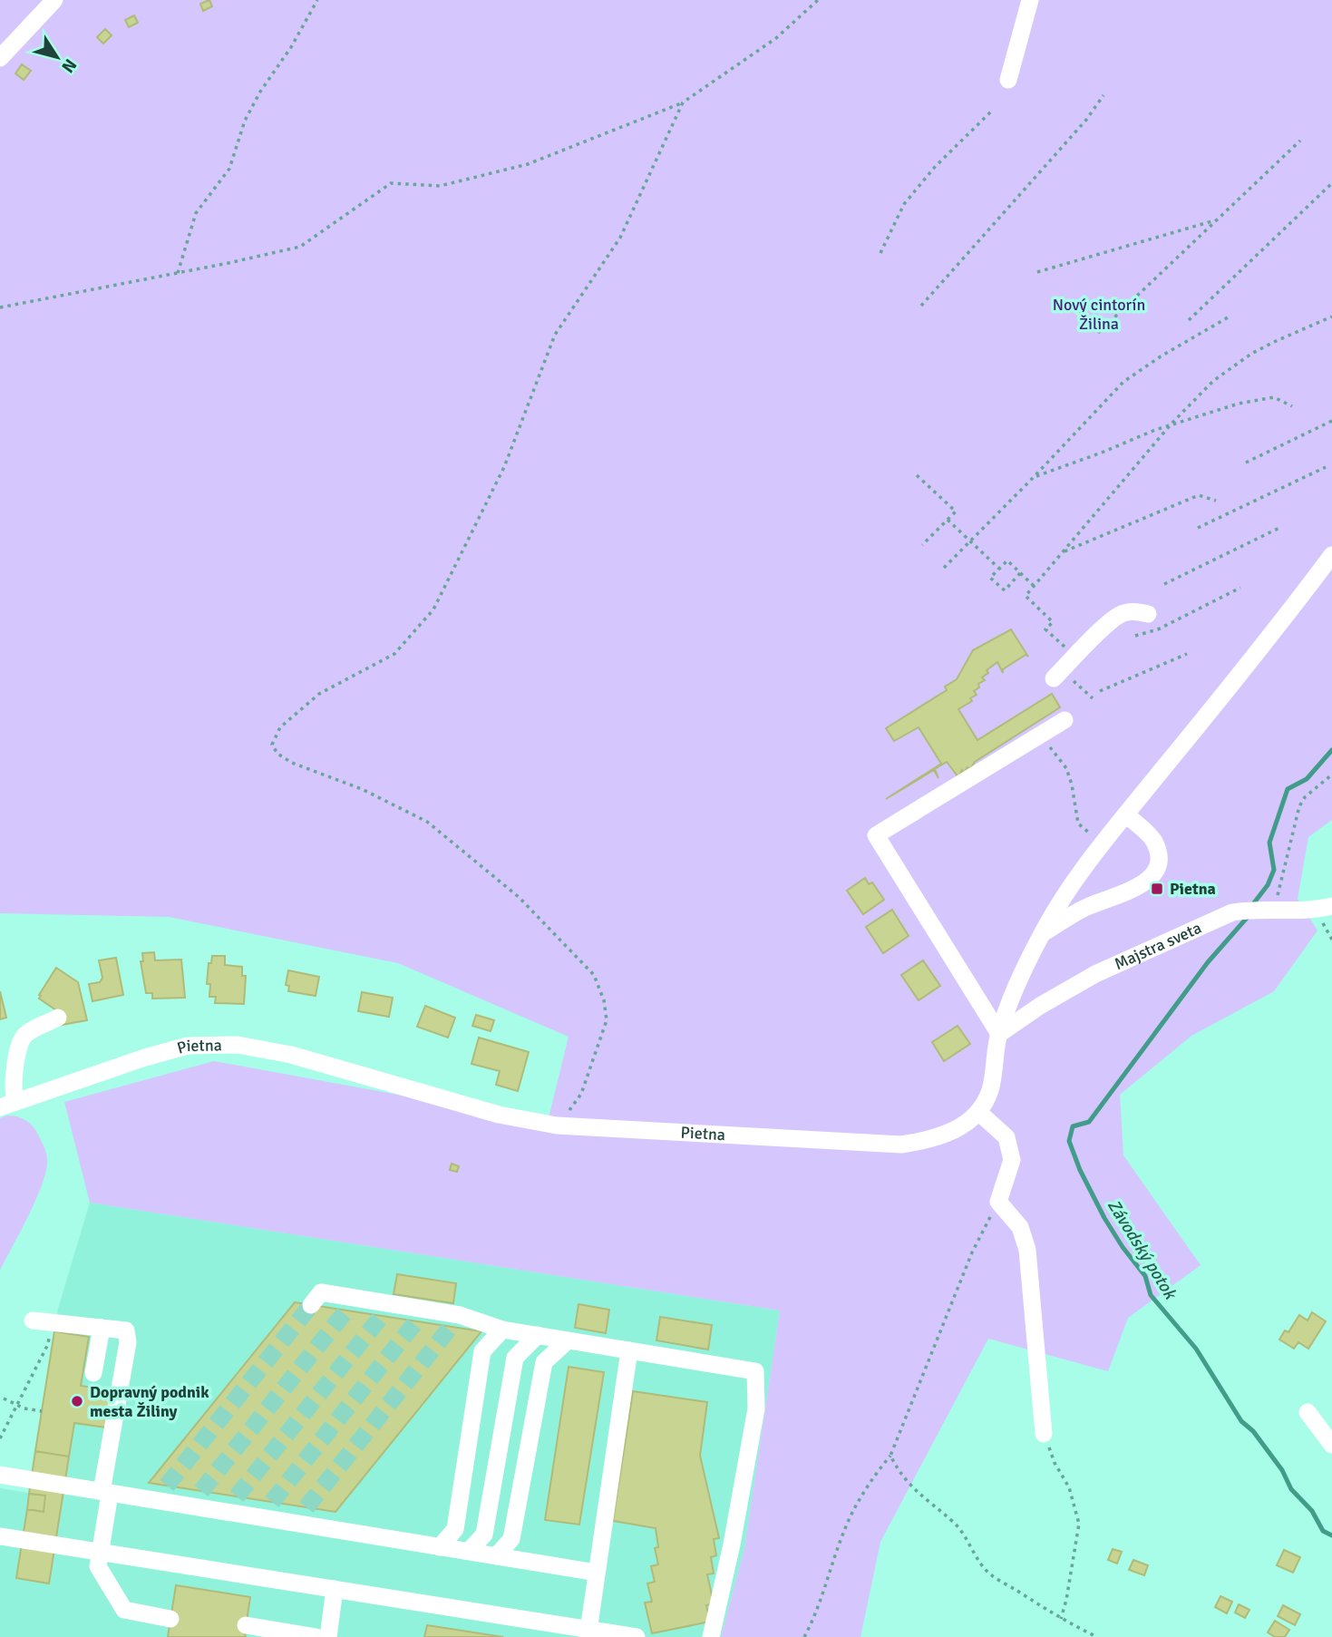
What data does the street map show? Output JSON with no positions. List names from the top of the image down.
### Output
{
  "streets": {
    "street": ["Majstra sveta", "Pietna"]
  },
  "water": ["Závodský potok"],
  "parks": ["Nový cintorín Žilina"],
  "places": {
    "transit": ["Pietna"],
    "other": ["Dopravný podnik mesta Žiliny"]
  },
  "north": "bottom right"
}
